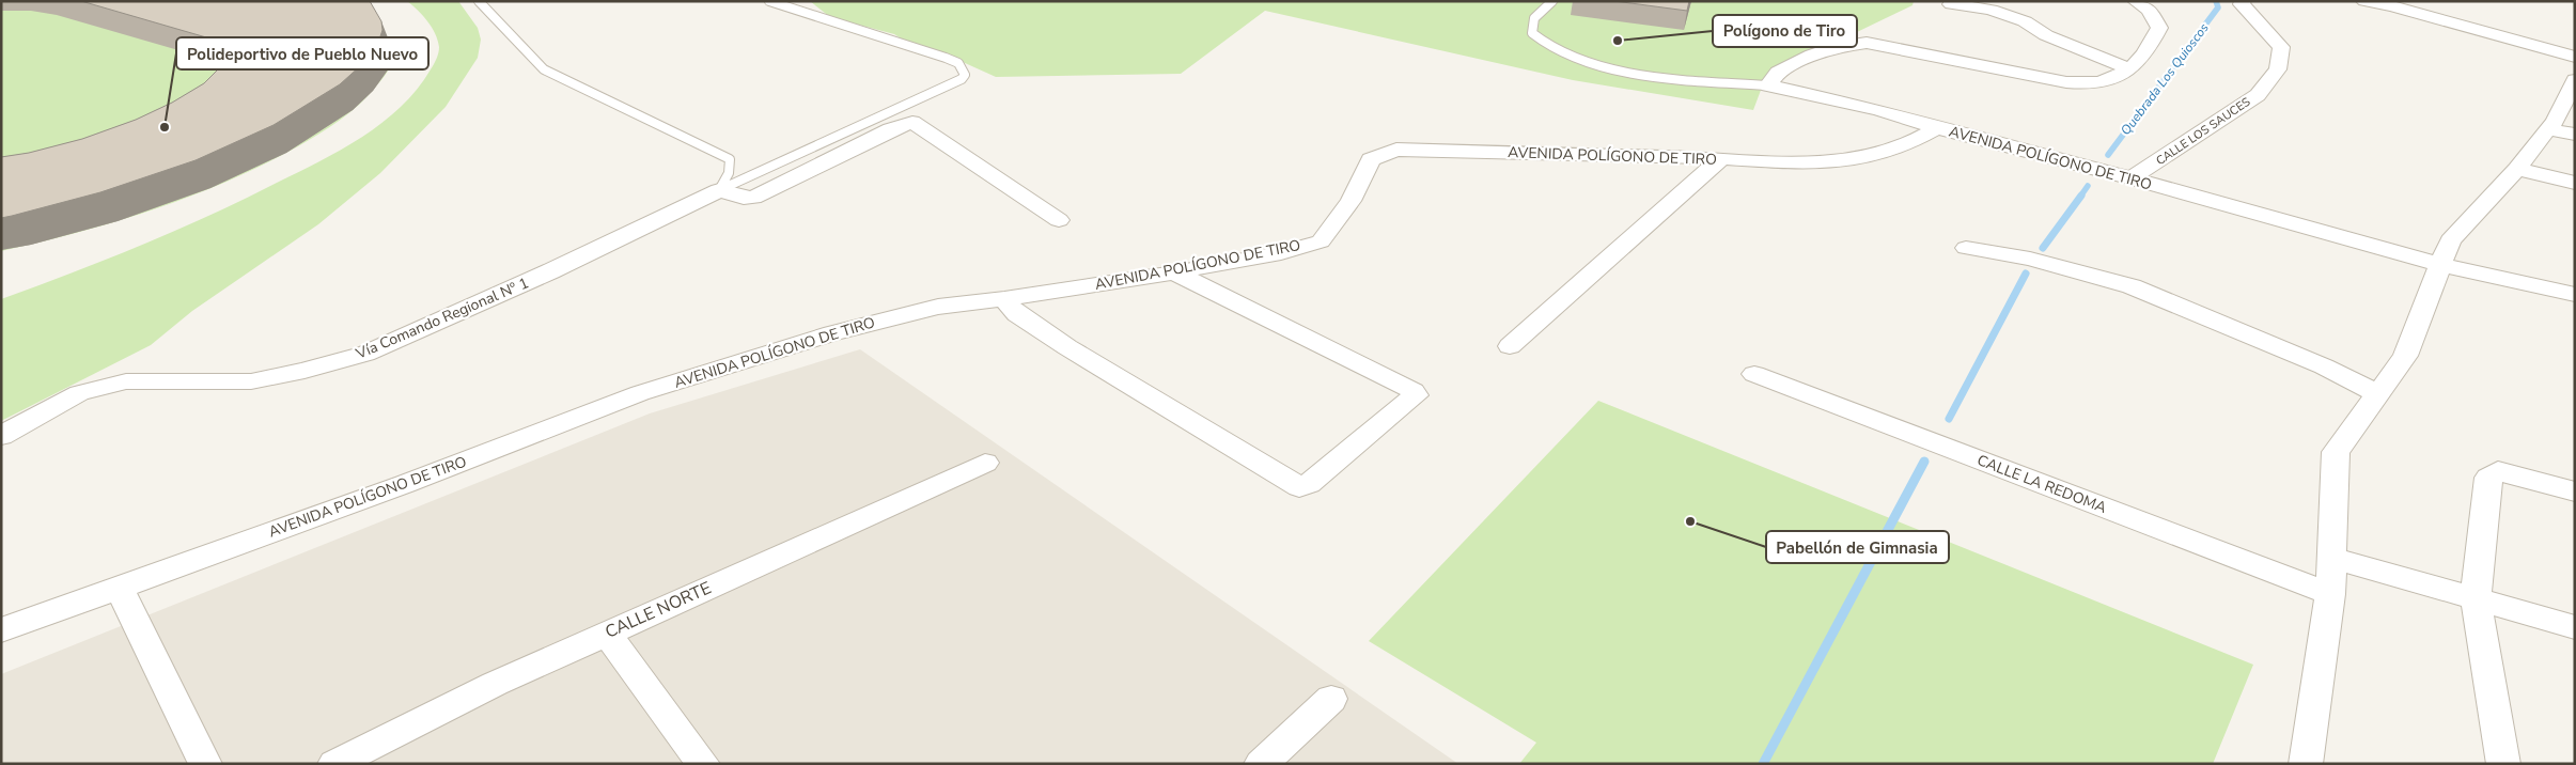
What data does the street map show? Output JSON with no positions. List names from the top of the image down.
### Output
{
  "streets": {
    "street": [
      "CALLE LOS SAUCES",
      "AVENIDA POLÍGONO DE TIRO",
      "Vía Comando Regional Nº 1",
      "CALLE LA REDOMA",
      "CALLE NORTE"
    ]
  },
  "crossings": [
    ["CALLE LOS SAUCES", "AVENIDA POLÍGONO DE TIRO"]
  ],
  "water": ["Quebrada Los Quioscos"],
  "places": ["Polígono de Tiro", "Polideportivo de Pueblo Nuevo", "Pabellón de Gimnasia"]
}
